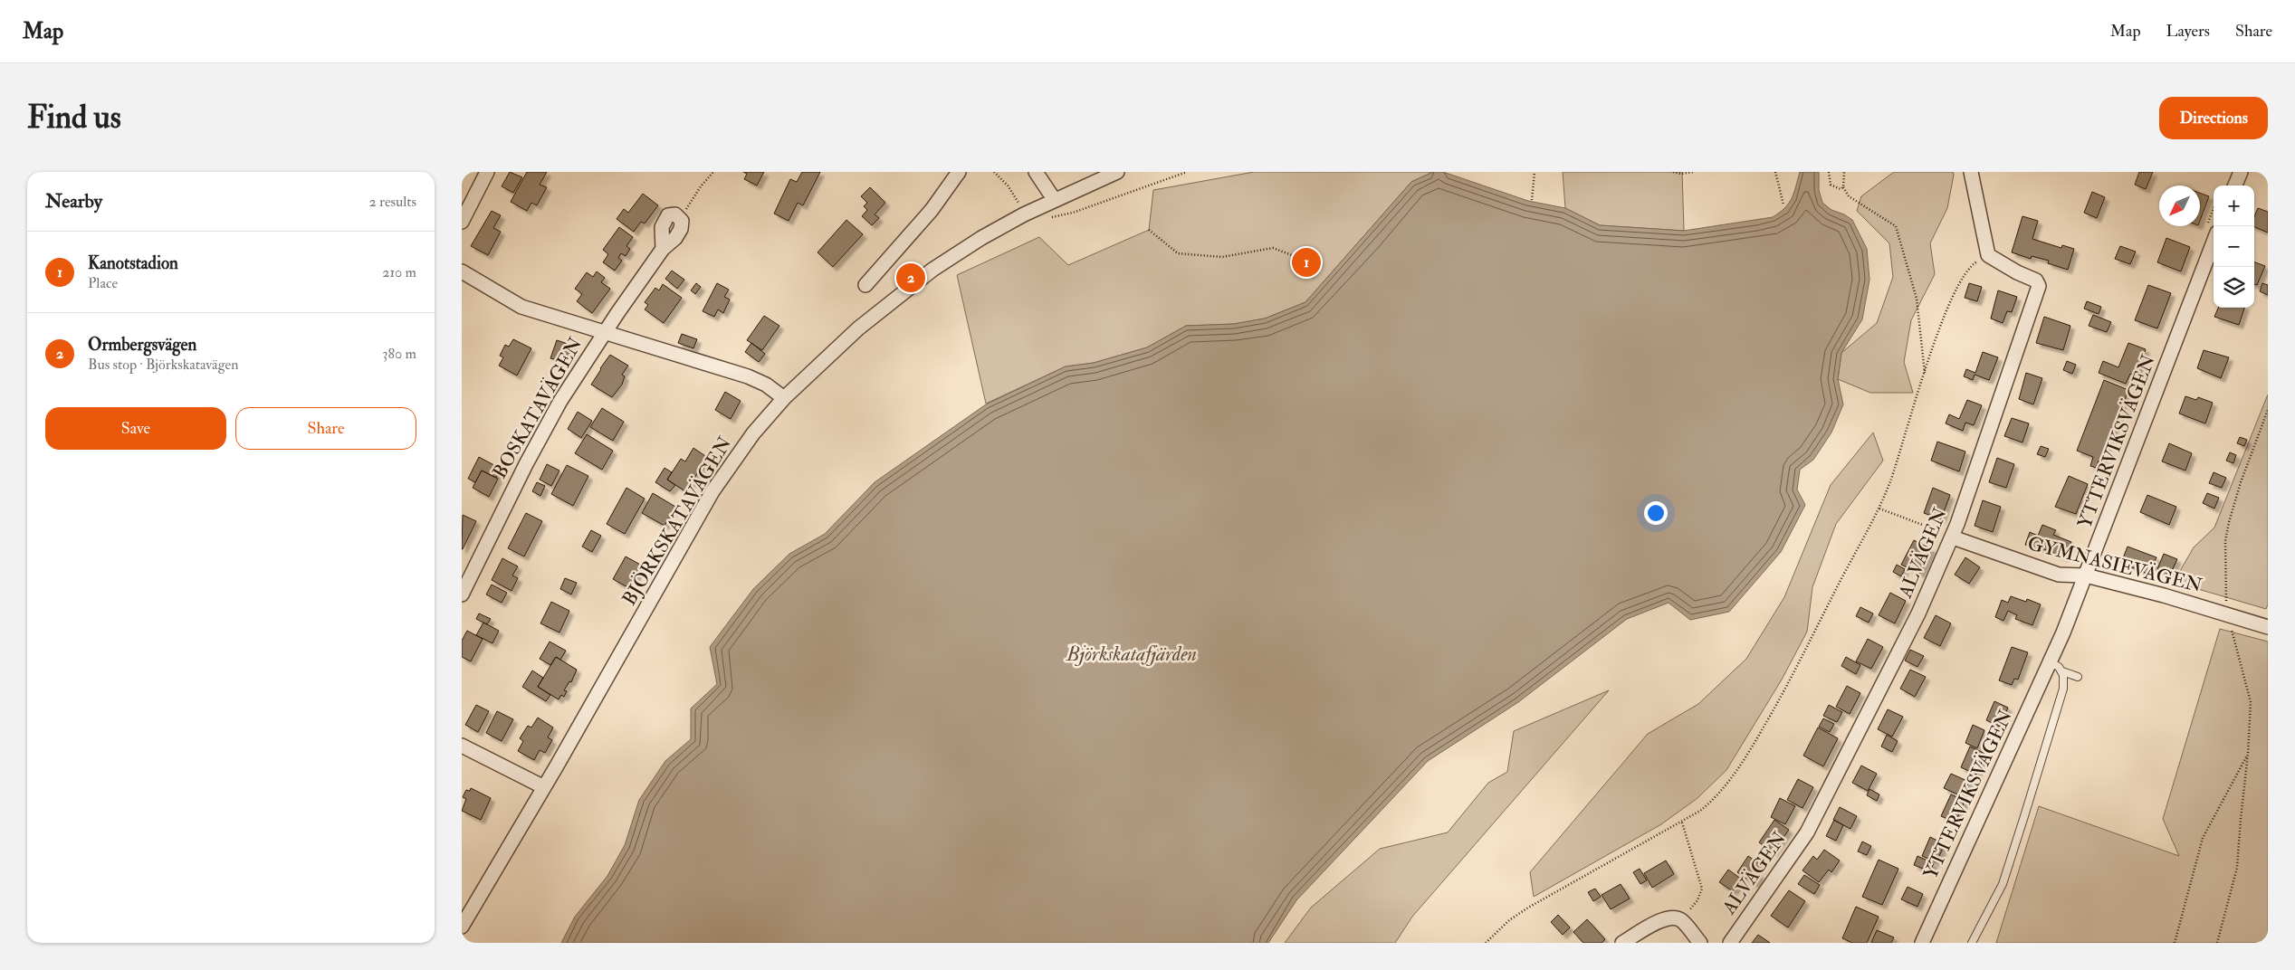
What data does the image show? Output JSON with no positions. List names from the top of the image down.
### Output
{
  "streets": {
    "street": [
      "BOSKATAVÄGEN",
      "YTTERVIKSVÄGEN",
      "BJÖRKSKATAVÄGEN",
      "ALVÄGEN",
      "GYMNASIEVÄGEN"
    ]
  },
  "crossings": [
    ["YTTERVIKSVÄGEN", "GYMNASIEVÄGEN"],
    ["ALVÄGEN", "GYMNASIEVÄGEN"]
  ],
  "water": ["Björkskatafjärden"],
  "north": "bottom left",
  "page": {
    "header": "Map",
    "nav": ["Map", "Layers", "Share"],
    "buttons": [
      "Directions",
      ["Save", "Share"]
    ],
    "title": "Find us",
    "heading": ["Nearby", "2 results"],
    "map_buttons": ["+", "−"],
    "list": [
      {
        "mark": "1",
        "name": "Kanotstadion",
        "note": "Place",
        "value": "210 m"
      },
      {
        "mark": "2",
        "name": "Ormbergsvägen",
        "note": "Bus stop · Björkskatavägen",
        "value": "380 m"
      }
    ],
    "pins": ["1", "2"]
  }
}
